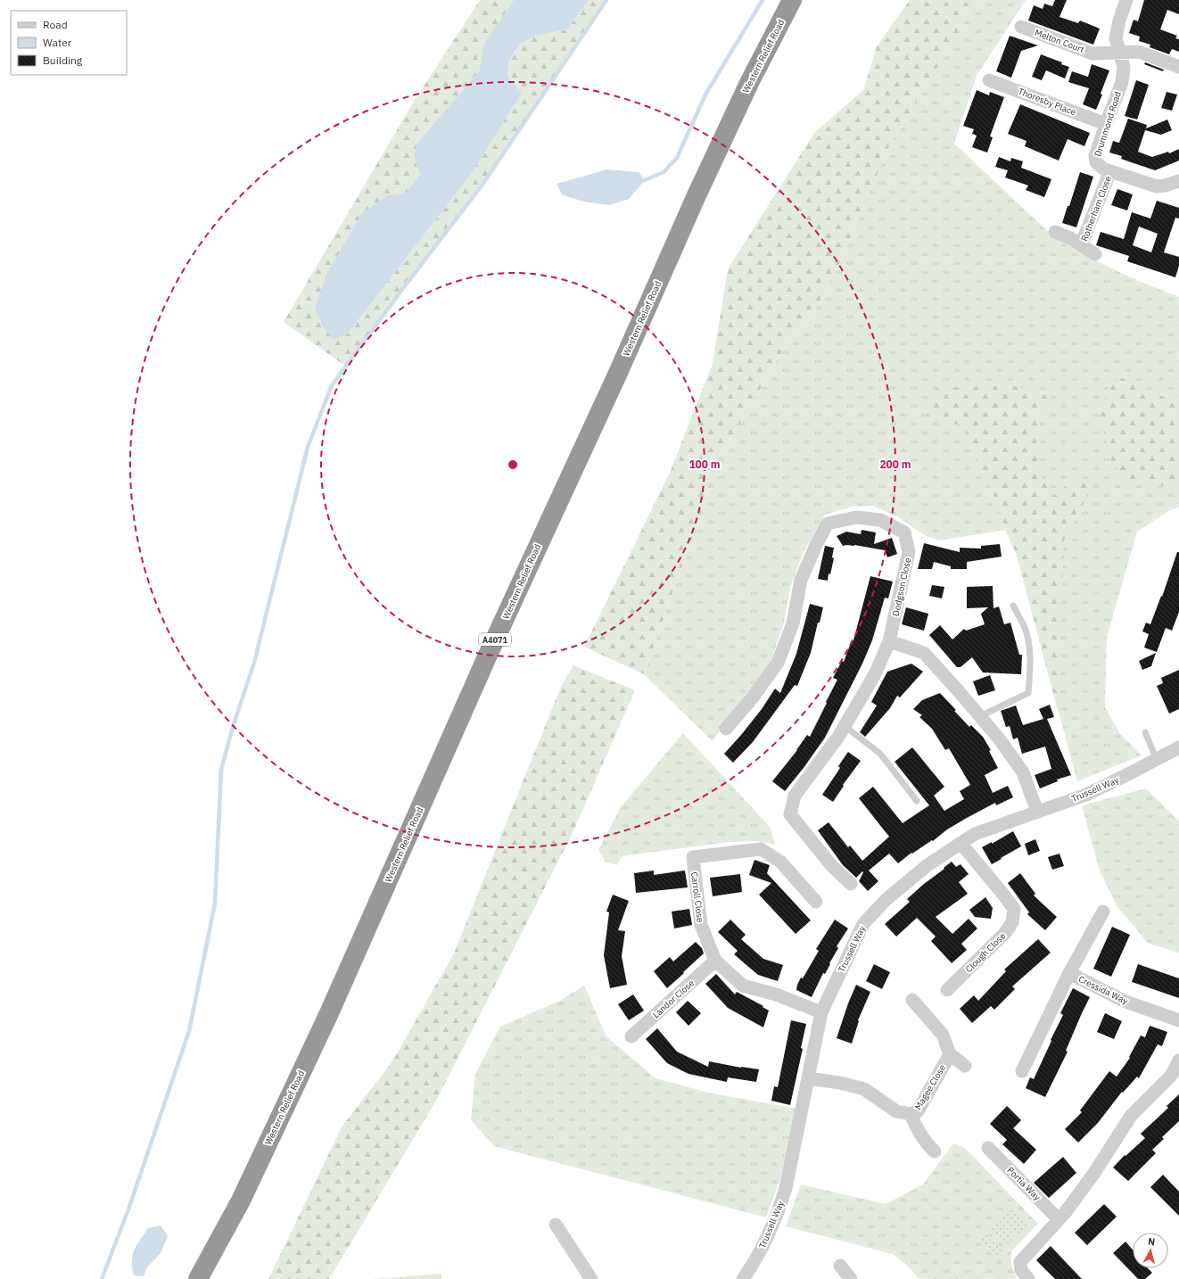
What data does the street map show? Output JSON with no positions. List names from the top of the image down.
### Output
{
  "streets": {
    "highway": ["Western Relief Road", "A4071"],
    "street": [
      "Melton Court",
      "Thoresby Place",
      "Drummond Road",
      "Rotherham Close",
      "Dodgson Close",
      "Trussell Way",
      "Carroll Close",
      "Clough Close",
      "Cressida Way",
      "Landor Close",
      "Magee Close",
      "Portia Way"
    ]
  },
  "crossings": [
    ["Melton Court", "Drummond Road"],
    ["Thoresby Place", "Drummond Road"],
    ["Drummond Road", "Rotherham Close"],
    ["Trussell Way", "Carroll Close"],
    ["Trussell Way", "Clough Close"],
    ["Trussell Way", "Magee Close"],
    ["Carroll Close", "Landor Close"]
  ],
  "legend": ["Road", "Water", "Building"],
  "north": "top",
  "rings": ["100 m", "200 m"]
}
